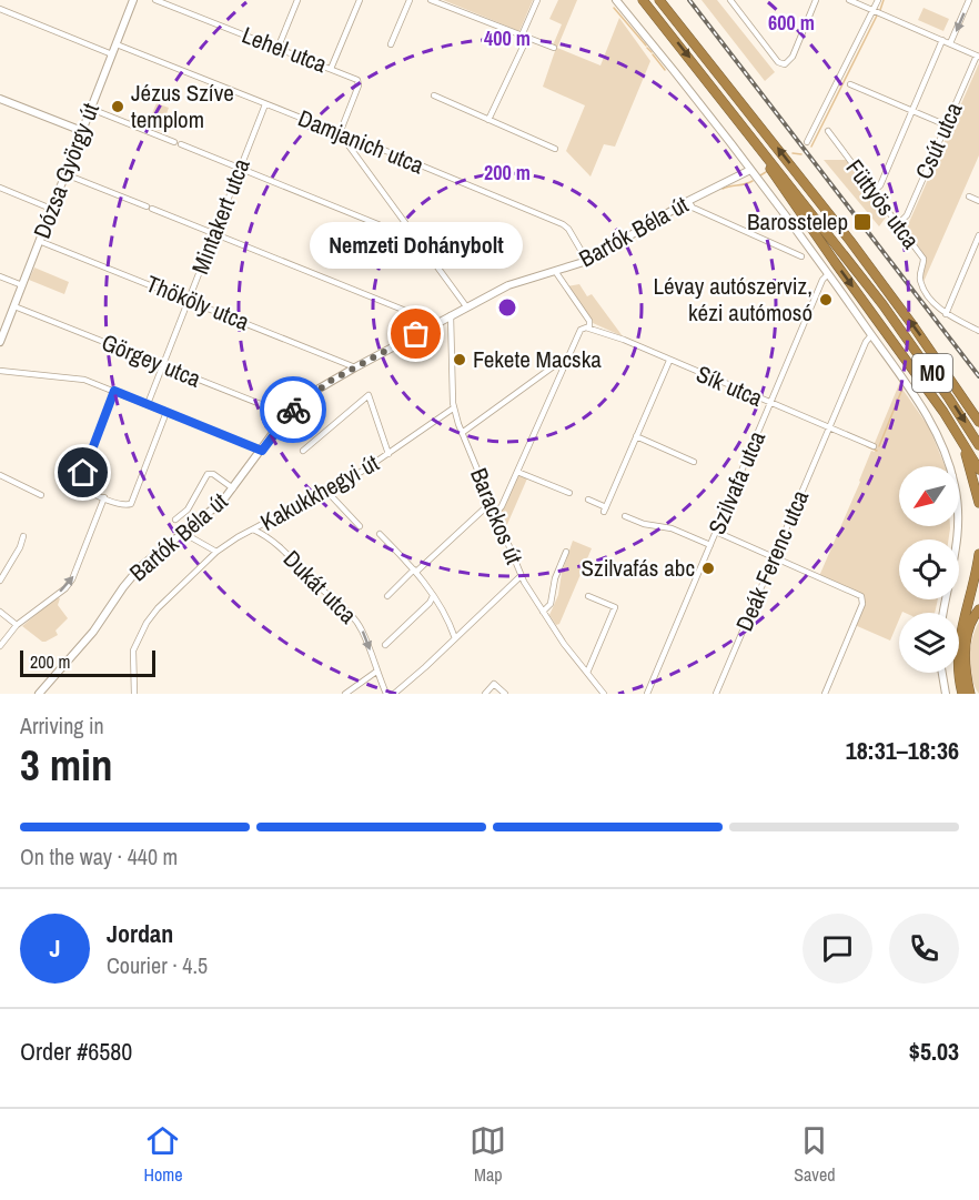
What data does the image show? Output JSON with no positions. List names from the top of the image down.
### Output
{
  "streets": {
    "highway": ["M0"],
    "street": [
      "Lehel utca",
      "Csút utca",
      "Damjanich utca",
      "Dózsa György út",
      "Füttyös utca",
      "Mintakert utca",
      "Bartók Béla út",
      "Thököly utca",
      "Görgey utca",
      "Sík utca",
      "Szilvafa utca",
      "Kakukkhegyi út",
      "Barackos út",
      "Deák Ferenc utca",
      "Dukát utca"
    ]
  },
  "crossings": [
    ["Lehel utca", "Damjanich utca"],
    ["Csút utca", "Füttyös utca"],
    ["Damjanich utca", "Dózsa György út"],
    ["Damjanich utca", "Mintakert utca"],
    ["Damjanich utca", "Bartók Béla út"],
    ["Dózsa György út", "Thököly utca"],
    ["Dózsa György út", "Görgey utca"],
    ["Mintakert utca", "Thököly utca"],
    ["Mintakert utca", "Görgey utca"],
    ["Bartók Béla út", "Thököly utca"],
    ["Bartók Béla út", "Görgey utca"],
    ["Bartók Béla út", "Barackos út"],
    ["Sík utca", "Szilvafa utca"],
    ["Sík utca", "Deák Ferenc utca"],
    ["Kakukkhegyi út", "Barackos út"],
    ["Kakukkhegyi út", "Dukát utca"]
  ],
  "one_way": ["Dukát utca"],
  "places": {
    "other": [
      "Jézus Szíve templom",
      "Lévay autószerviz, kézi autómosó",
      "Nemzeti Dohánybolt",
      "Fekete Macska",
      "Szilvafás abc"
    ],
    "transit": ["Barosstelep"]
  },
  "scale_bar": "200 m",
  "north": "bottom left",
  "page": {
    "bubble": "Nemzeti Dohánybolt",
    "scale": "200 m",
    "heading": ["3 min", "Arriving in", "18:31–18:36"],
    "panel": [
      "Jordan",
      "Courier · 4.5",
      "Order #6580",
      "$5.03"
    ],
    "bar": "On the way · 440 m",
    "round": "J",
    "tabs": ["Home", "Map", "Saved"]
  },
  "rings": ["600 m", "400 m", "200 m"]
}
